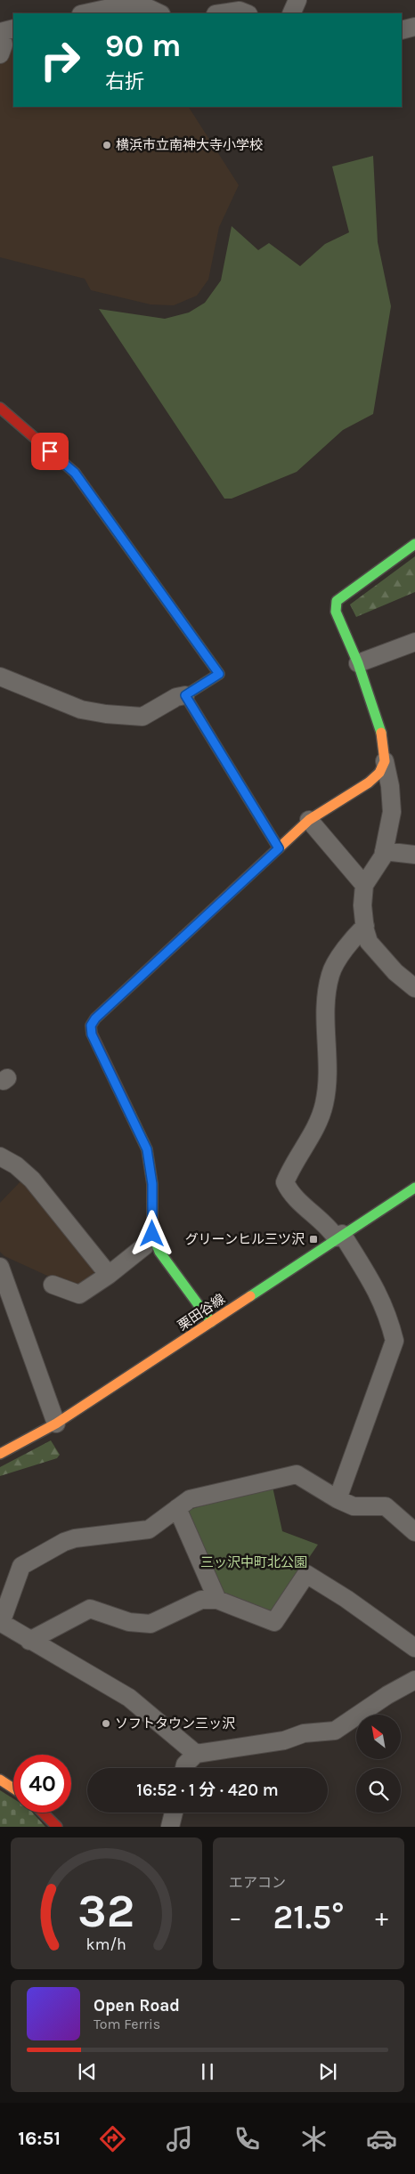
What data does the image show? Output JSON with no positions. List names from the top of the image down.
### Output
{
  "streets": {
    "street": ["栗田谷線"]
  },
  "parks": ["三ッ沢中町北公園"],
  "places": {
    "other": ["横浜市立南神大寺小学校", "ソフトタウン三ッ沢"],
    "transit": ["グリーンヒル三ツ沢"]
  },
  "north": "top left",
  "page": {
    "turn": ["90 m", "右折"],
    "limit": "40",
    "trip": "16:52 · 1 分 · 420 m",
    "tile": "エアコン",
    "heat": ["−", "21.5°", "+"],
    "song": ["Open Road", "Tom Ferris"],
    "tabs": "16:51",
    "gauge": ["32", "km/h"]
  }
}
